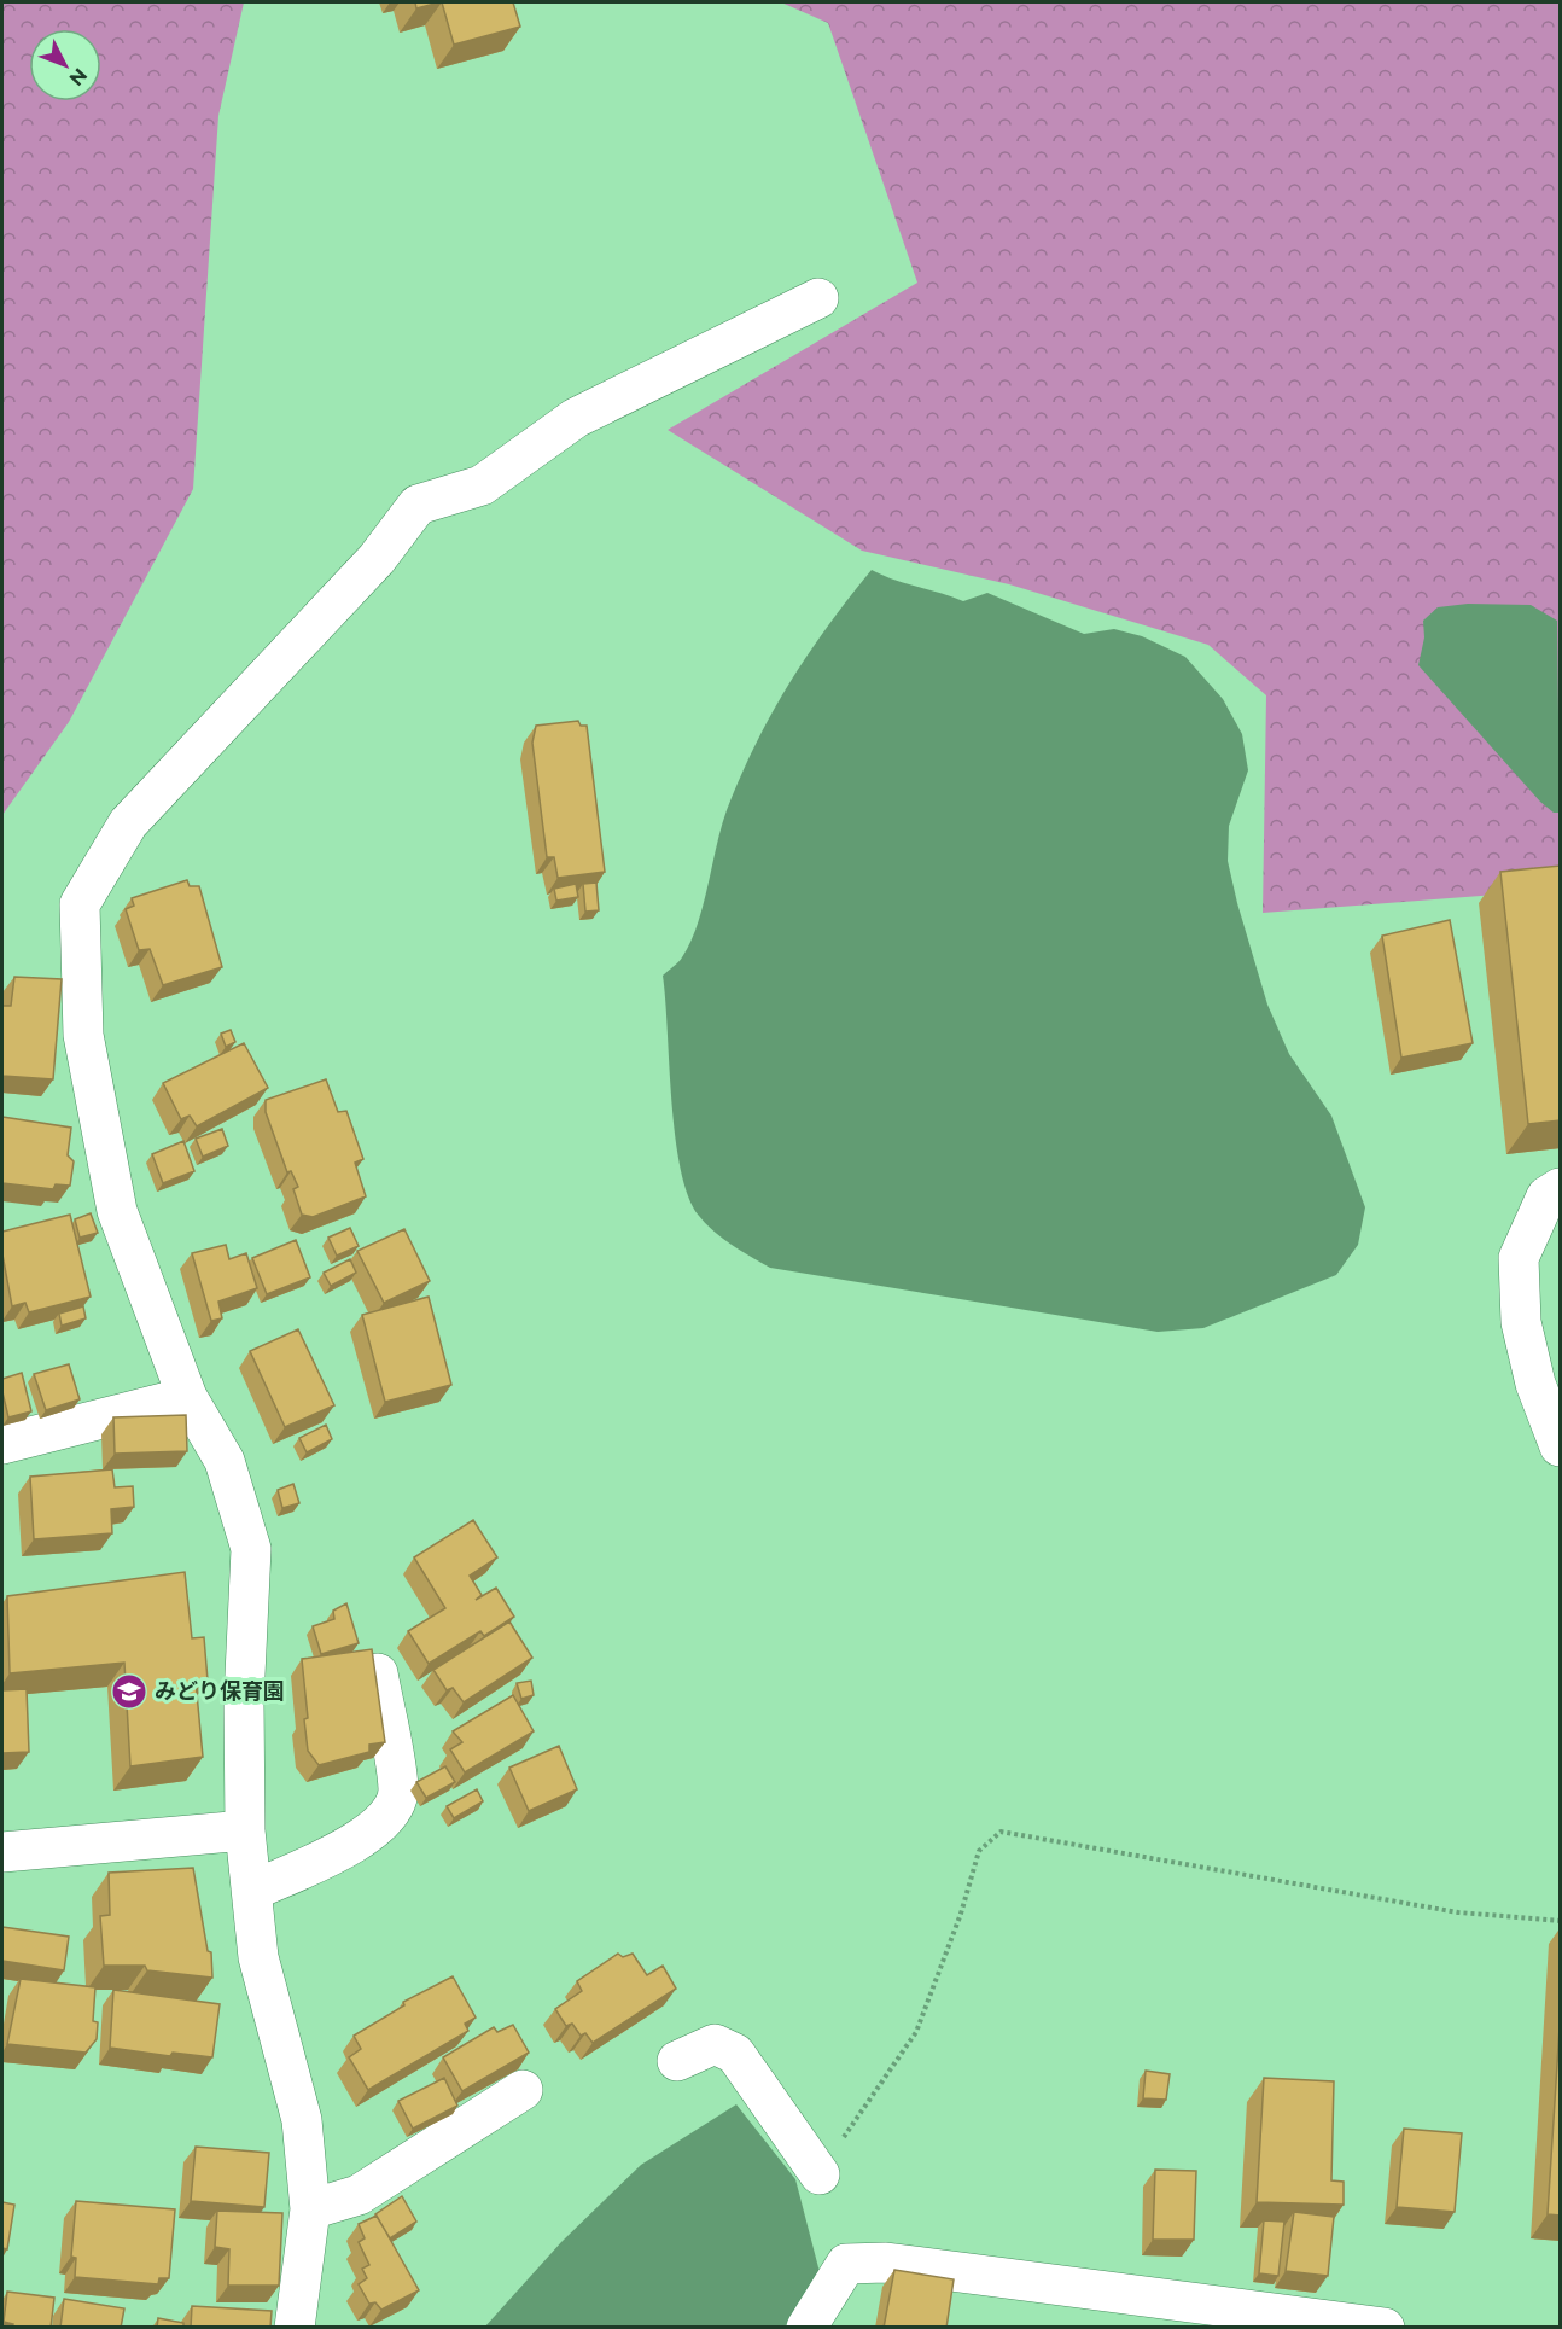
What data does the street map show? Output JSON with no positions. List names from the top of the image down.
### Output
{
  "places": {
    "school or university": ["みどり保育園"]
  },
  "north": "bottom right"
}
